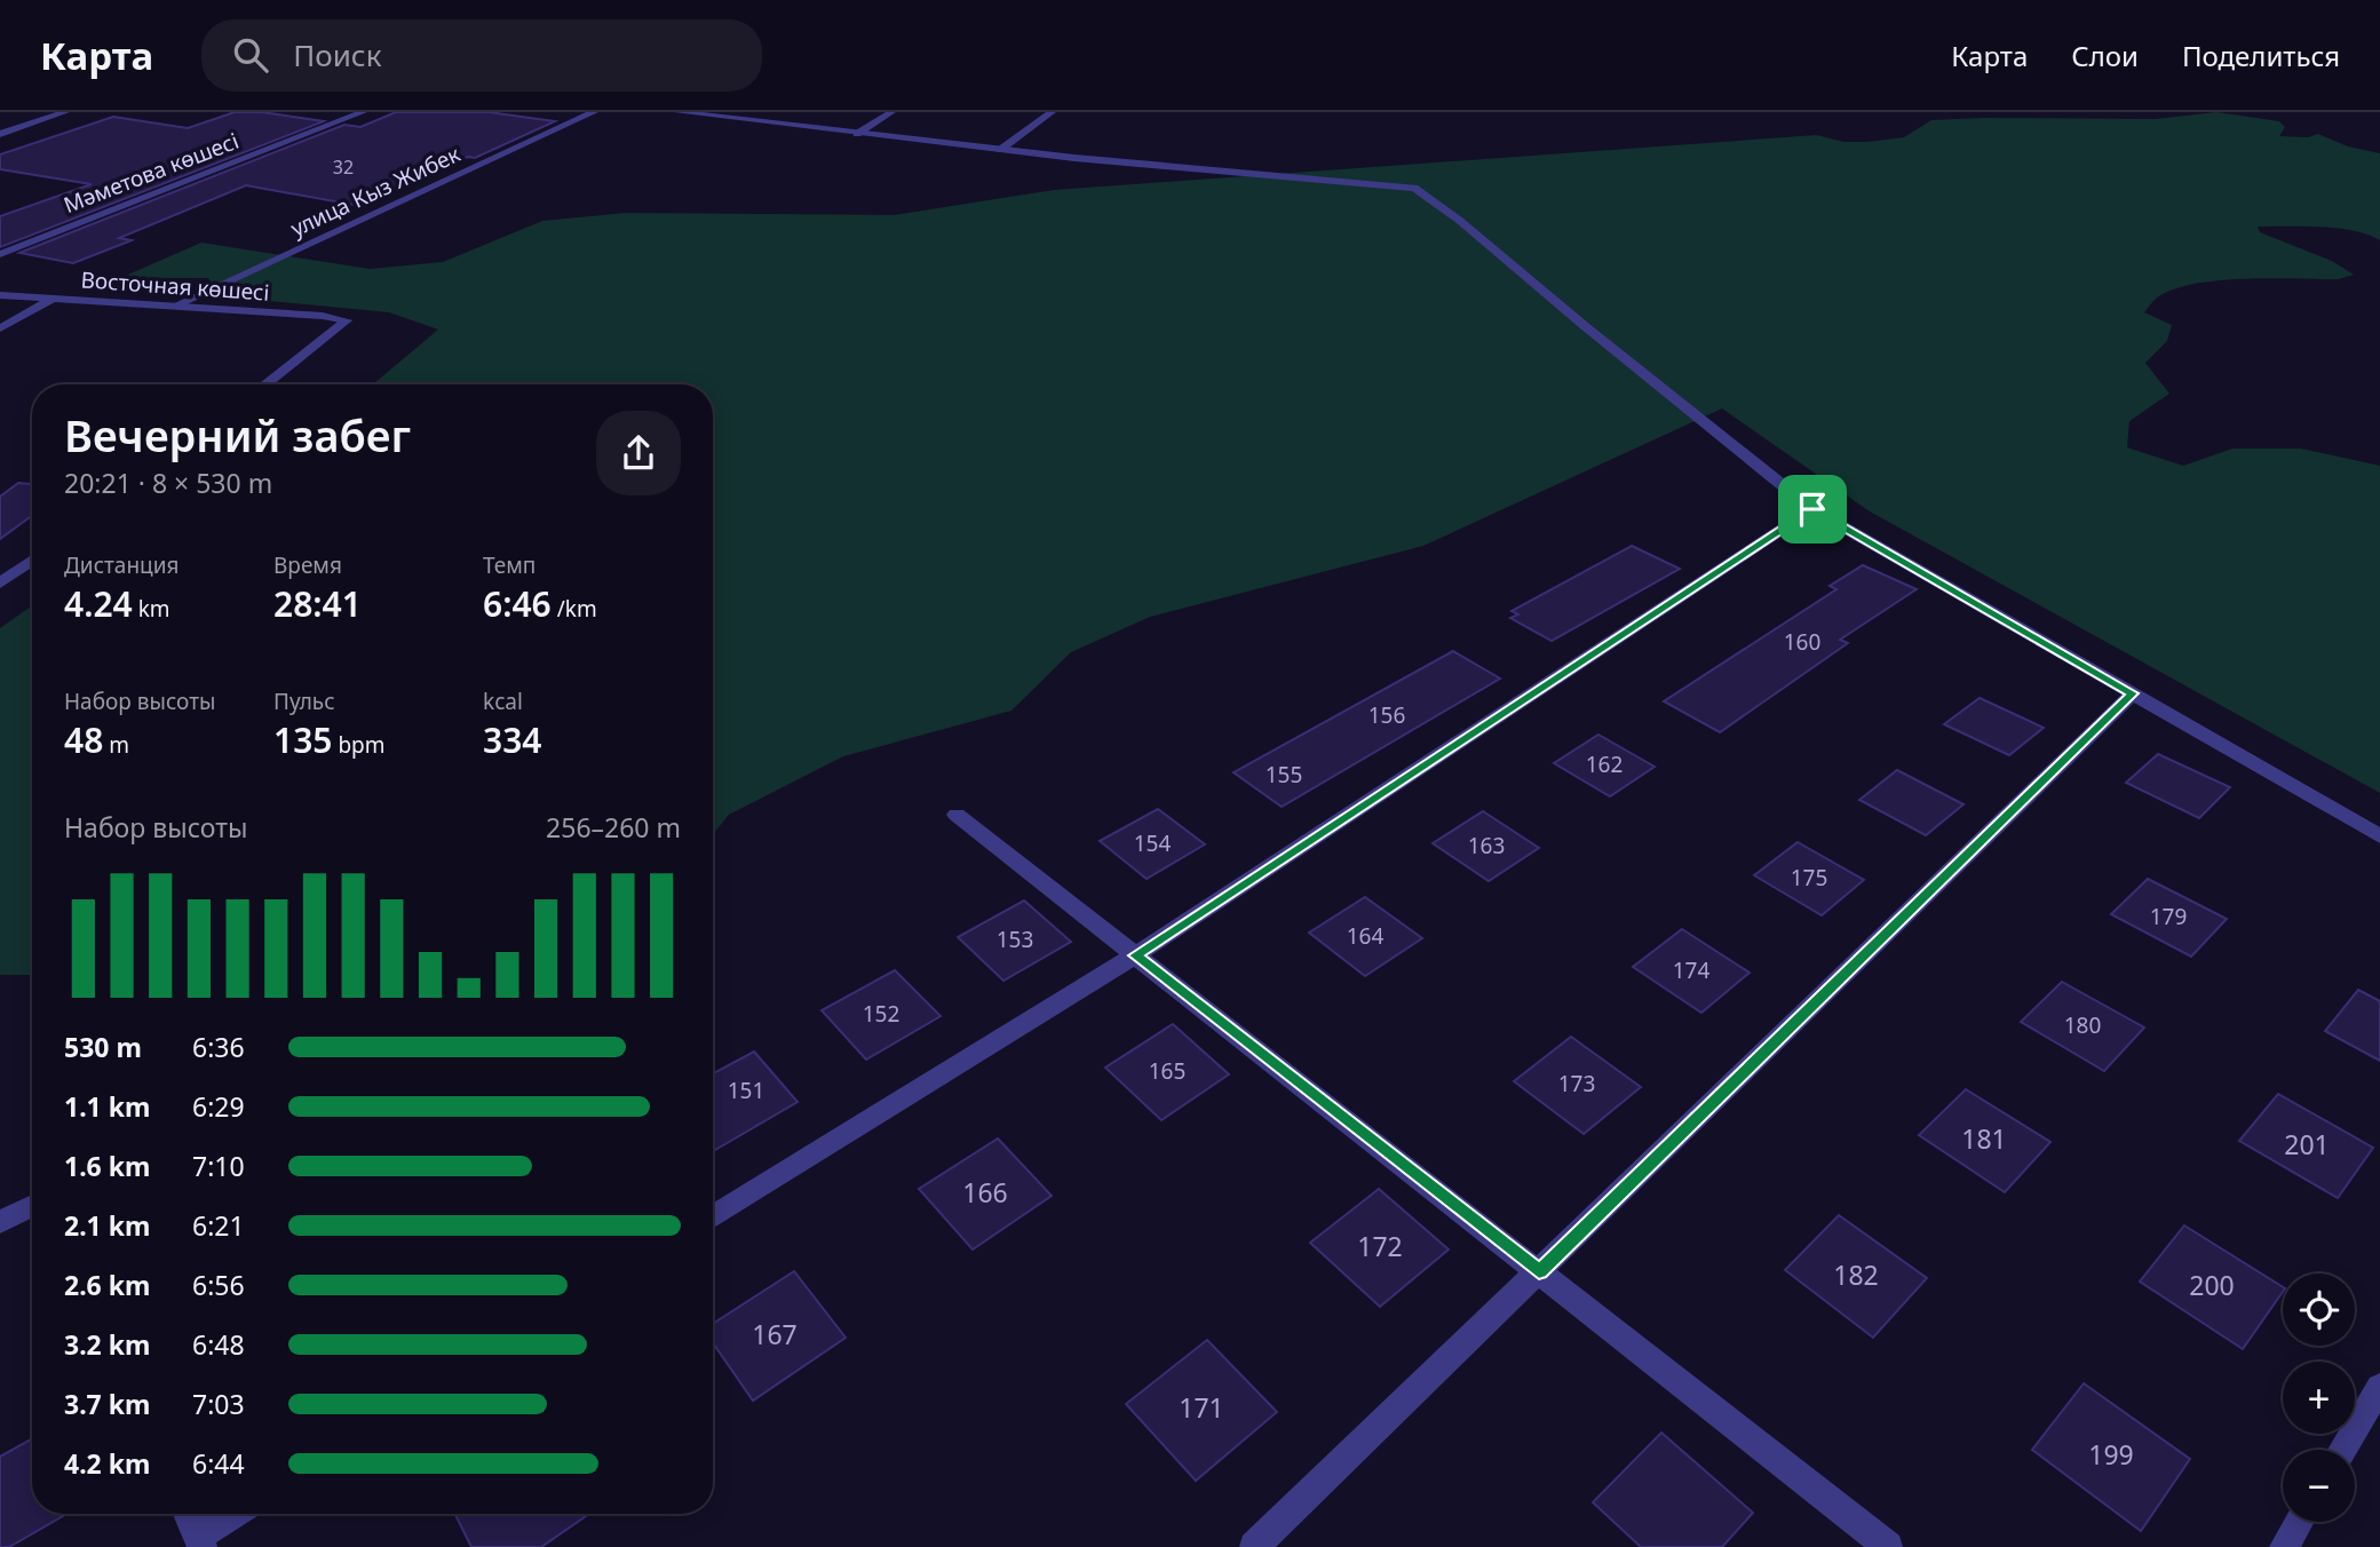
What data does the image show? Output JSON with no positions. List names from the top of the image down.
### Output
{
  "streets": {
    "street": ["Мәметова көшесі", "улица Кыз Жибек"],
    "lane": ["Восточная көшесі"]
  },
  "crossings": [
    ["улица Кыз Жибек", "Восточная көшесі"]
  ],
  "house_numbers": [
    "32",
    "160",
    "156",
    "162",
    "155",
    "154",
    "163",
    "175",
    "179",
    "164",
    "153",
    "174",
    "152",
    "180",
    "165",
    "173",
    "151",
    "181",
    "201",
    "166",
    "172",
    "182",
    "200",
    "167",
    "171",
    "199"
  ],
  "page": {
    "header": "Карта",
    "search": "Поиск",
    "nav": ["Карта", "Слои", "Поделиться"],
    "heading": ["Вечерний забег", "20:21 · 8 × 530 m"],
    "stats": [
      ["Дистанция", "4.24 km"],
      ["Время", "28:41"],
      ["Темп", "6:46 /km"],
      ["Набор высоты", "48 m"],
      ["Пульс", "135 bpm"],
      ["kcal", "334"]
    ],
    "chart": ["Набор высоты", "256–260 m"],
    "list": [
      {
        "name": "530 m",
        "note": "6:36"
      },
      {
        "name": "1.1 km",
        "note": "6:29"
      },
      {
        "name": "1.6 km",
        "note": "7:10"
      },
      {
        "name": "2.1 km",
        "note": "6:21"
      },
      {
        "name": "2.6 km",
        "note": "6:56"
      },
      {
        "name": "3.2 km",
        "note": "6:48"
      },
      {
        "name": "3.7 km",
        "note": "7:03"
      },
      {
        "name": "4.2 km",
        "note": "6:44"
      }
    ],
    "map_buttons": ["+", "−"]
  }
}
